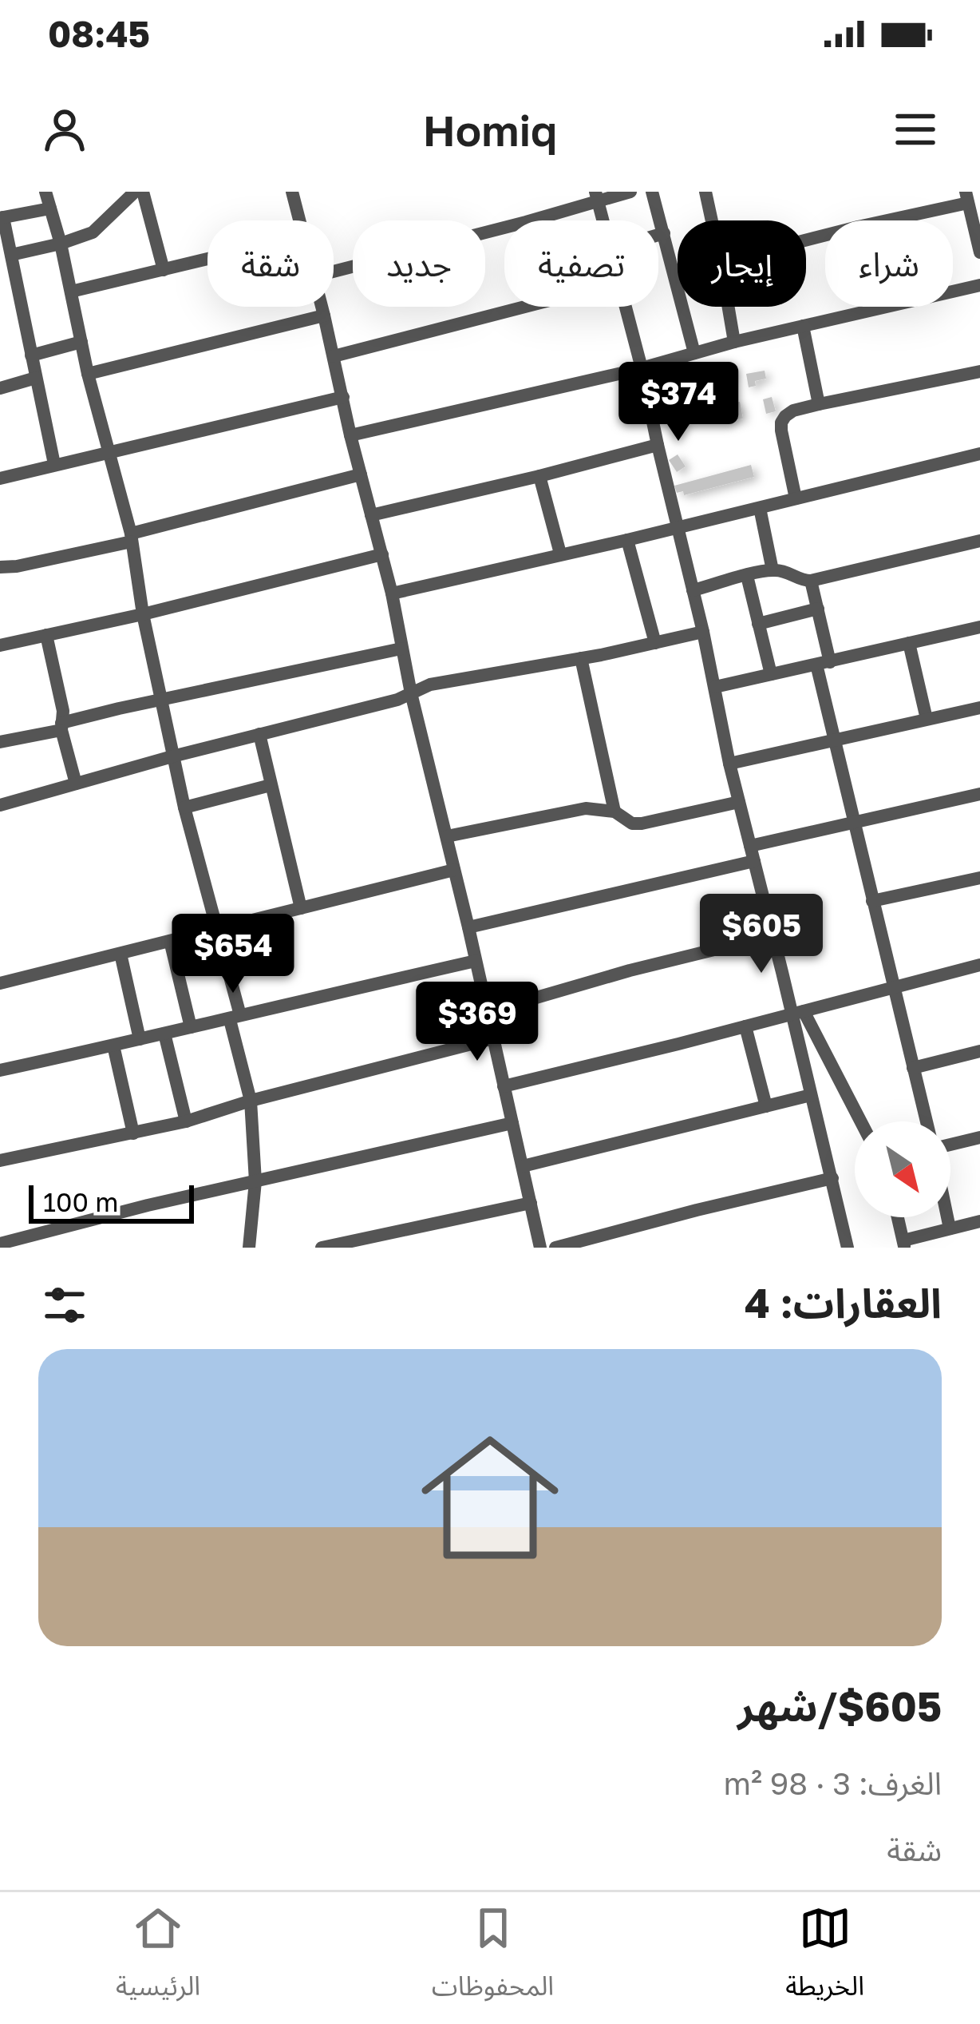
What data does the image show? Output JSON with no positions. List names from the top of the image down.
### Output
{
  "scale_bar": "100 m",
  "north": "bottom right",
  "page": {
    "status": "08:45",
    "header": "Homiq",
    "chip": [
      "شراء",
      "إيجار",
      "تصفية",
      "جديد",
      "شقة"
    ],
    "price": [
      "$374",
      "$605",
      "$654",
      "$369"
    ],
    "scale": "100 m",
    "heading": "العقارات: 4",
    "list": [
      {
        "name": "$605/شهر",
        "note": "الغرف: 3 · 98 m² · شقة"
      }
    ],
    "tabs": ["الخريطة", "المحفوظات", "الرئيسية"]
  }
}
